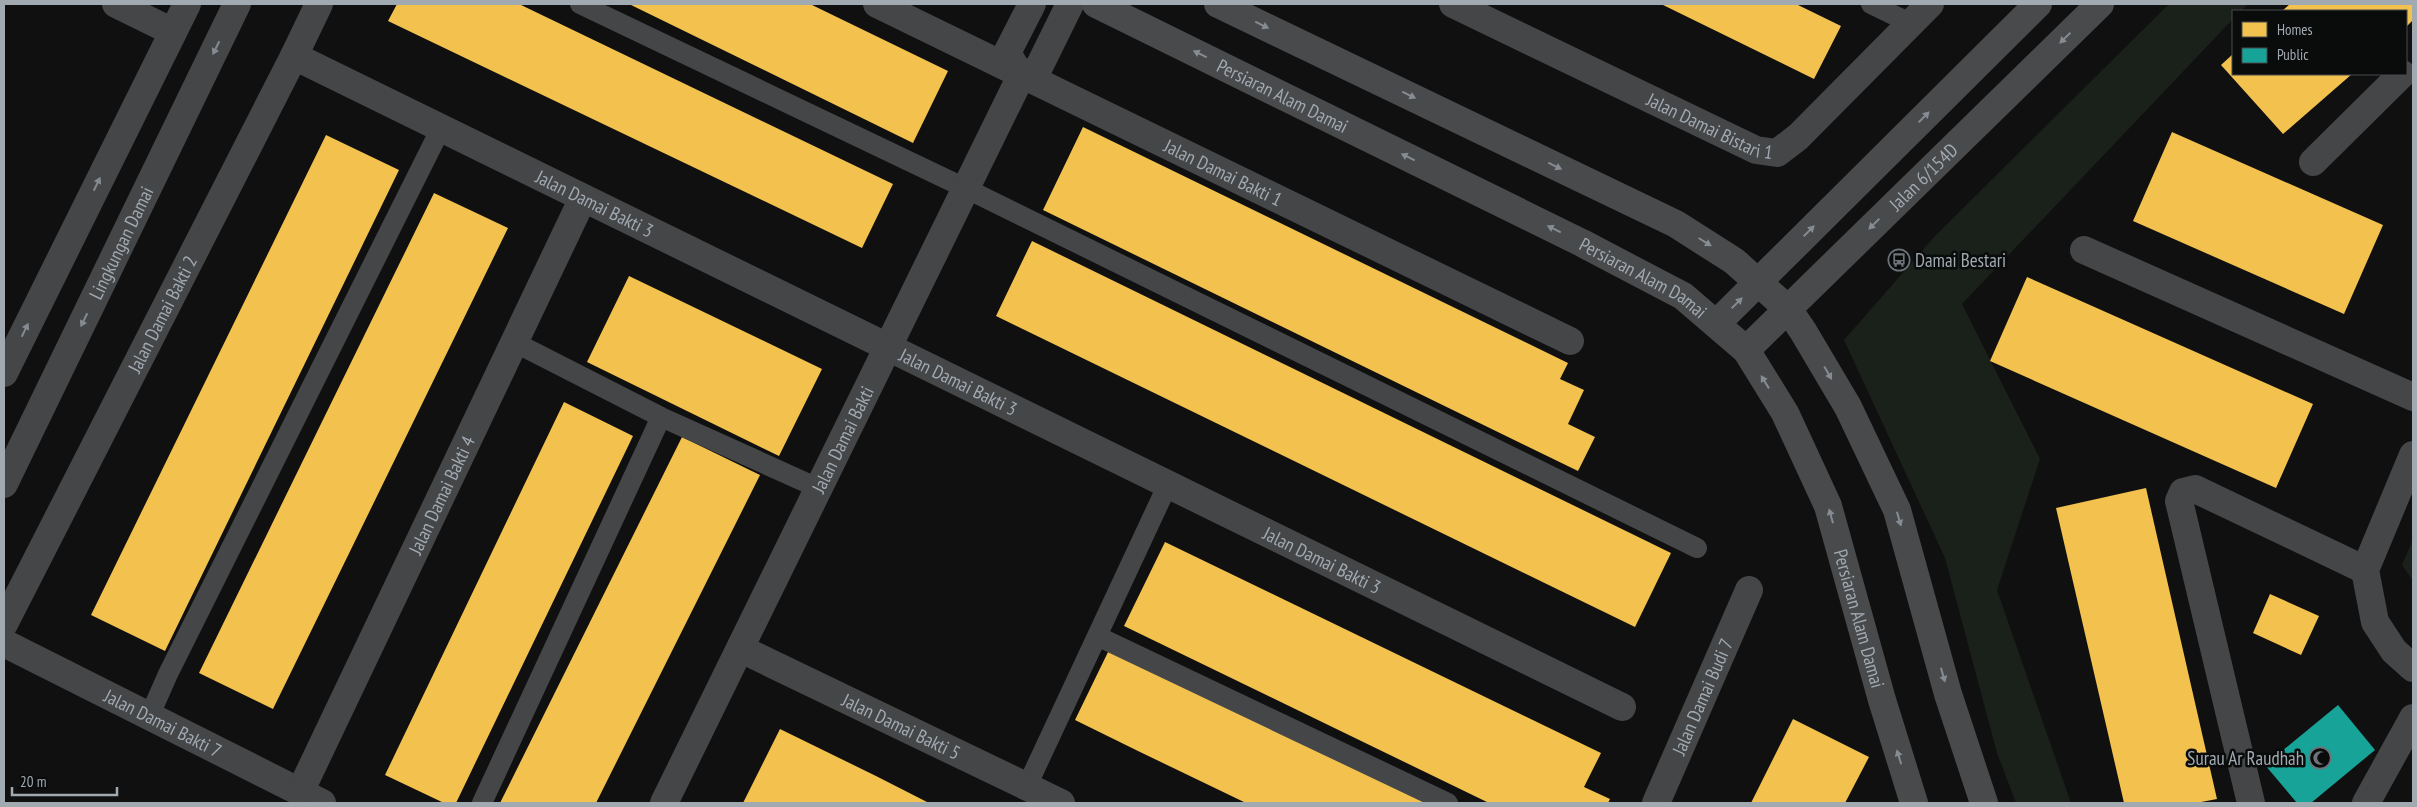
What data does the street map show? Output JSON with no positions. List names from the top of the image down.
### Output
{
  "streets": {
    "street": [
      "Persiaran Alam Damai",
      "Jalan Damai Bistari 1",
      "Jalan Damai Bakti 1",
      "Jalan 6/154D",
      "Jalan Damai Bakti 3",
      "Lingkungan Damai",
      "Jalan Damai Bakti 2",
      "Jalan Damai Bakti",
      "Jalan Damai Bakti 4",
      "Jalan Damai Budi 7",
      "Jalan Damai Bakti 7",
      "Jalan Damai Bakti 5"
    ]
  },
  "crossings": [
    ["Persiaran Alam Damai", "Jalan 6/154D"],
    ["Jalan Damai Bakti 1", "Jalan Damai Bakti"],
    ["Jalan Damai Bakti 3", "Jalan Damai Bakti 2"],
    ["Jalan Damai Bakti 3", "Jalan Damai Bakti"],
    ["Jalan Damai Bakti 3", "Jalan Damai Bakti 4"],
    ["Jalan Damai Bakti", "Jalan Damai Bakti 5"],
    ["Jalan Damai Bakti 4", "Jalan Damai Bakti 7"]
  ],
  "places": {
    "bus stop": ["Damai Bestari"],
    "mosque": ["Surau Ar Raudhah"]
  },
  "legend": ["Homes", "Public"],
  "scale_bar": "20 m"
}
